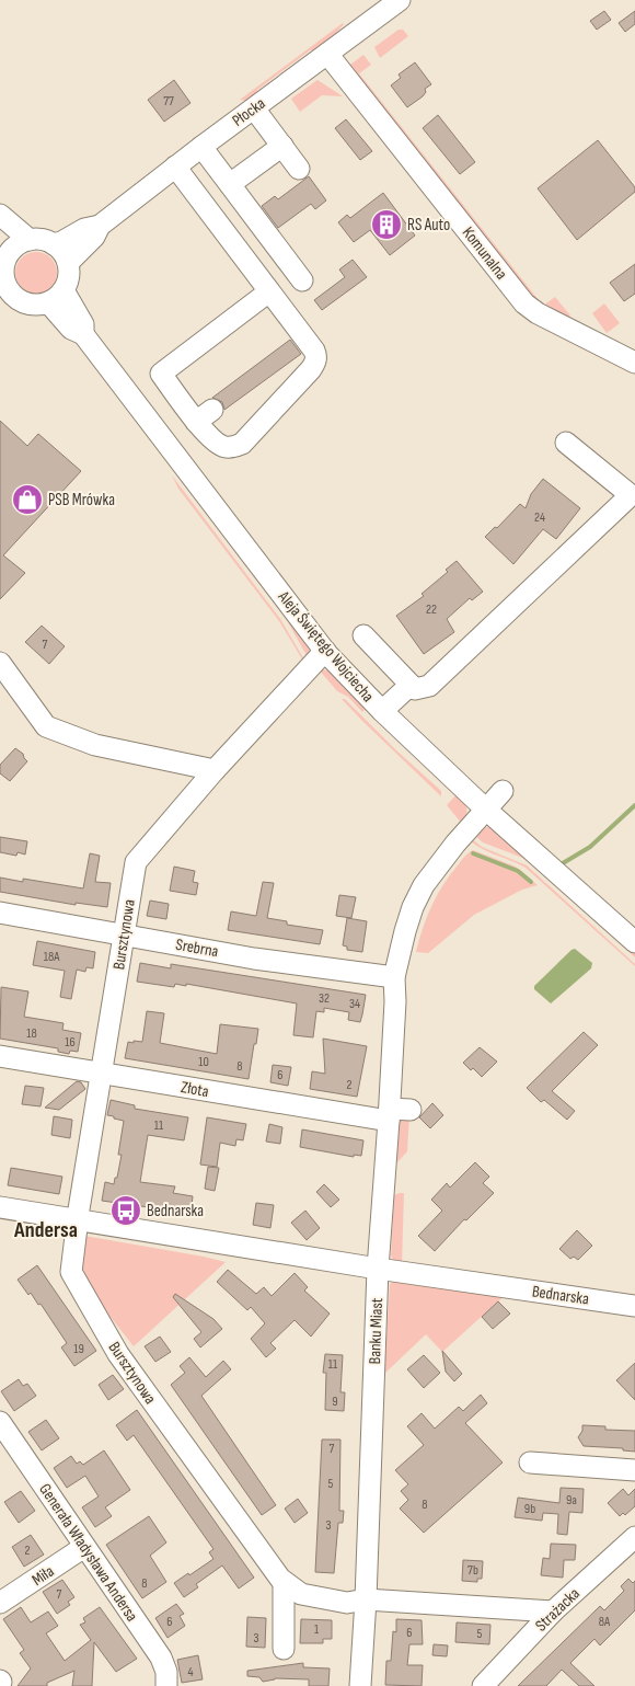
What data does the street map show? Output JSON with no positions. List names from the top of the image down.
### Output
{
  "streets": {
    "street": [
      "Płocka",
      "Komunalna",
      "Aleja Świętego Wojciecha",
      "Bursztynowa",
      "Srebrna",
      "Złota",
      "Bednarska",
      "Banku Miast",
      "Generała Władysława Andersa",
      "Miła",
      "Strażacka"
    ]
  },
  "crossings": [
    ["Płocka", "Komunalna"],
    ["Płocka", "Aleja Świętego Wojciecha"],
    ["Aleja Świętego Wojciecha", "Banku Miast"],
    ["Bursztynowa", "Srebrna"],
    ["Bursztynowa", "Złota"],
    ["Bursztynowa", "Bednarska"],
    ["Bursztynowa", "Banku Miast"],
    ["Bursztynowa", "Strażacka"],
    ["Srebrna", "Banku Miast"],
    ["Złota", "Banku Miast"],
    ["Bednarska", "Banku Miast"],
    ["Generała Władysława Andersa", "Miła"]
  ],
  "districts": ["Andersa"],
  "places": {
    "building": ["RS Auto"],
    "shop": ["PSB Mrówka"],
    "bus stop": ["Bednarska"]
  },
  "house_numbers": [
    "77",
    "24",
    "22",
    "7",
    "18A",
    "32",
    "34",
    "18",
    "16",
    "10",
    "8",
    "6",
    "2",
    "11",
    "19",
    "11",
    "9",
    "7",
    "5",
    "9a",
    "8",
    "9b",
    "3",
    "2",
    "7b",
    "8",
    "7",
    "6",
    "8A",
    "1",
    "6",
    "5",
    "3",
    "4"
  ]
}
